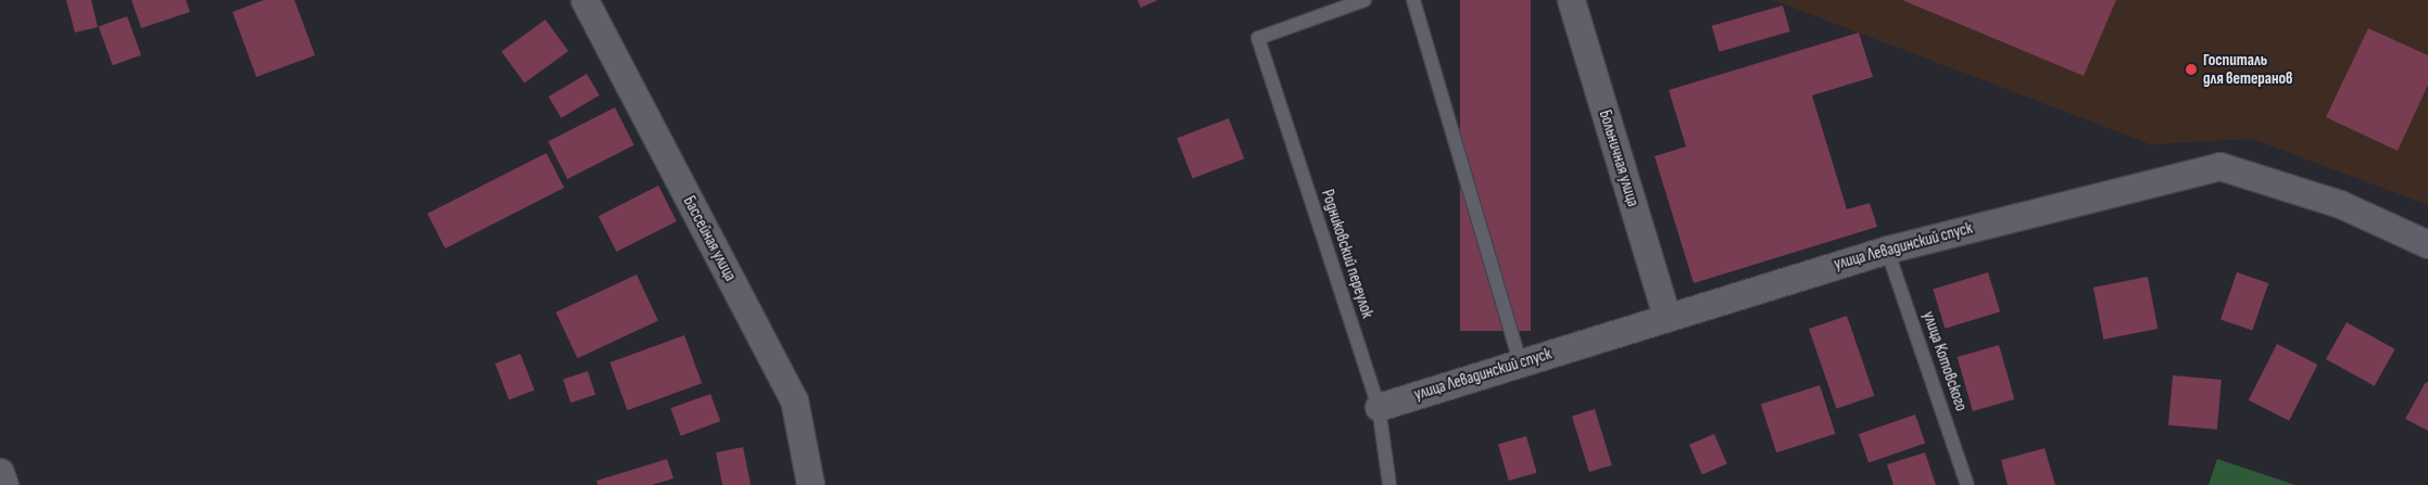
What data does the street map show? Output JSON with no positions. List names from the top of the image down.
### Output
{
  "streets": {
    "street": ["Больничная улица", "Бассейная улица", "улица Левадинский спуск"],
    "lane": ["Родниковский переулок", "улица Котовского"]
  },
  "crossings": [
    ["Больничная улица", "улица Левадинский спуск"],
    ["улица Левадинский спуск", "Родниковский переулок"],
    ["улица Левадинский спуск", "улица Котовского"]
  ],
  "places": ["Госпиталь для ветеранов"]
}
